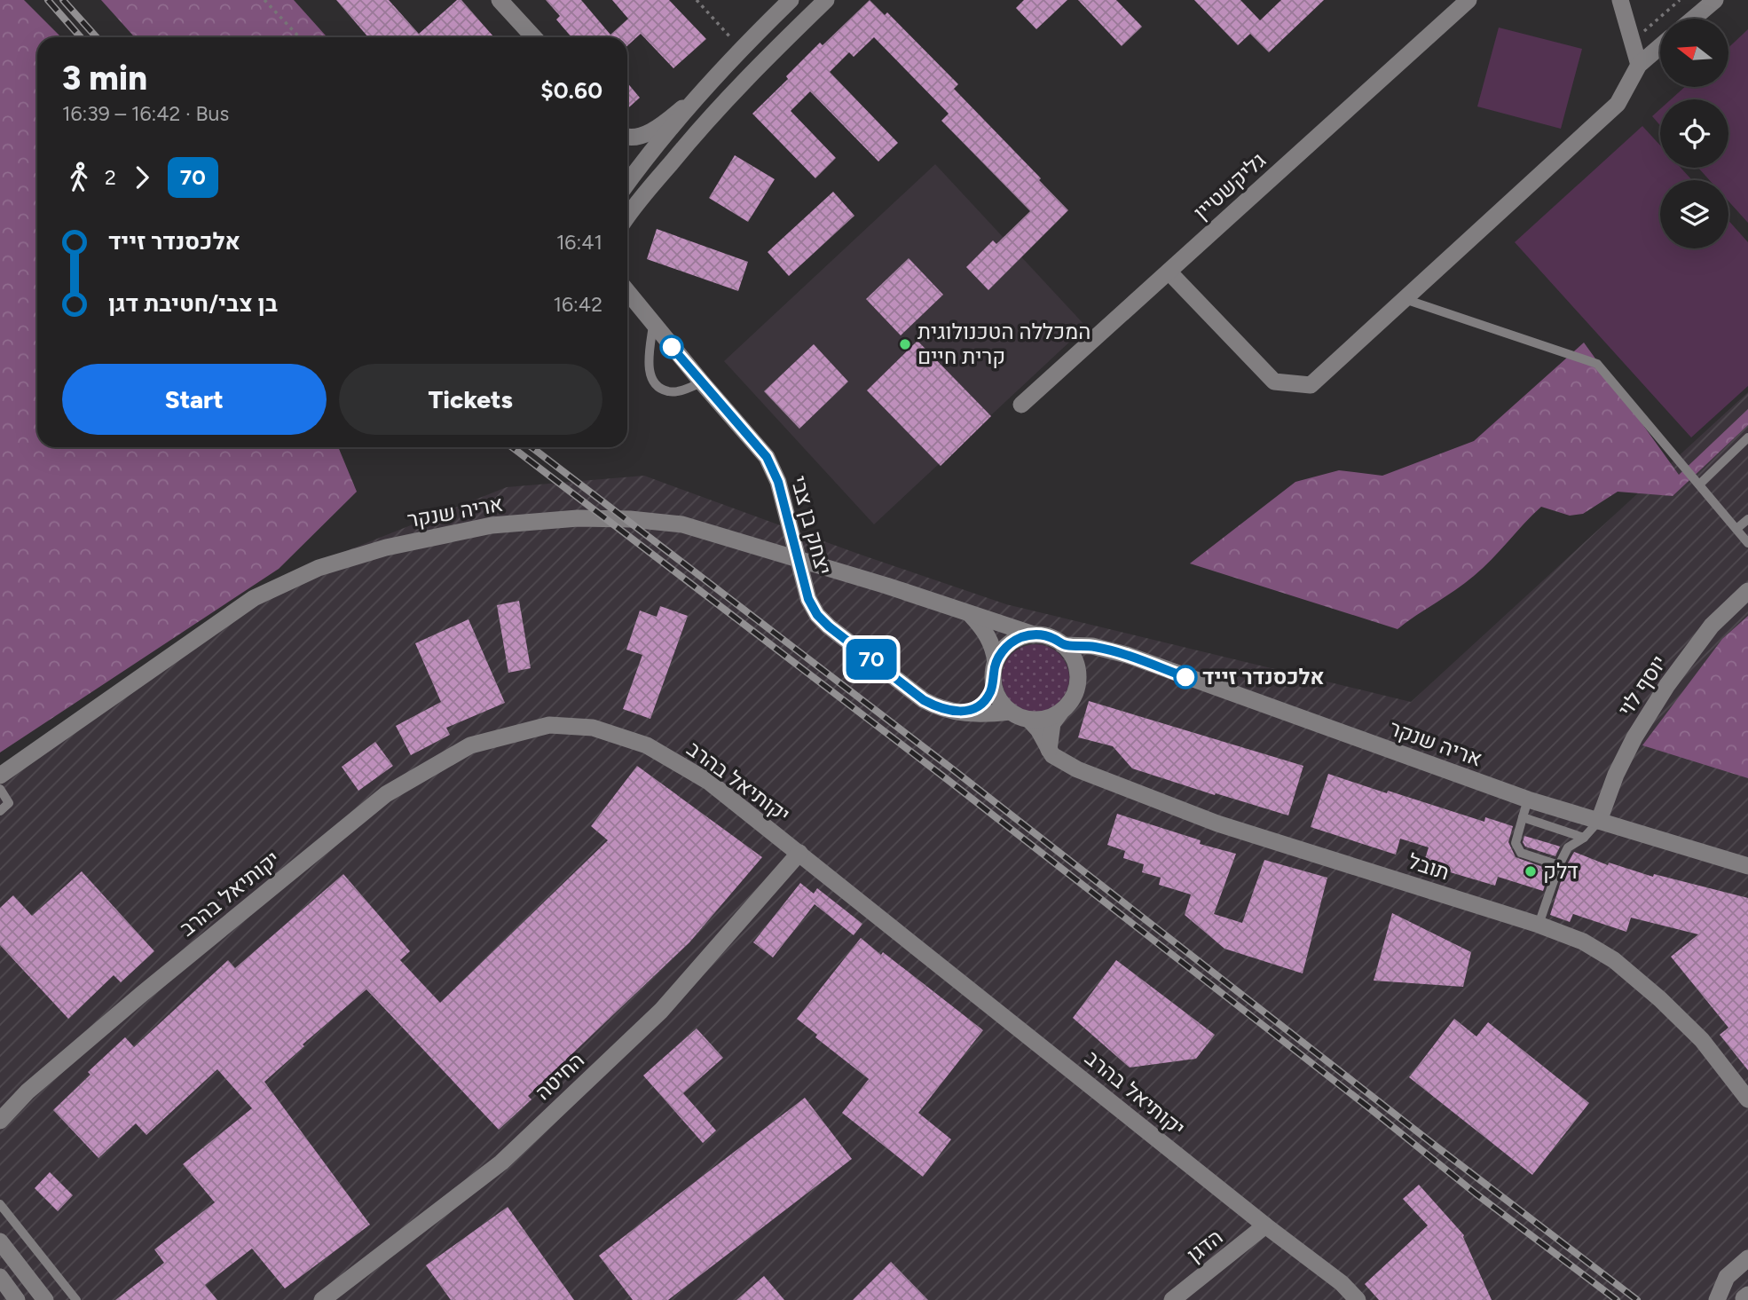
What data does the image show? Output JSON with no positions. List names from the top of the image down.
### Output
{
  "streets": {
    "street": [
      "גליקשטיין",
      "אריה שנקר",
      "יצחק בן צבי",
      "יוסף לוי",
      "יקותיאל בהרב",
      "תובל",
      "החיטה",
      "הדגן"
    ]
  },
  "crossings": [
    ["אריה שנקר", "יצחק בן צבי"],
    ["אריה שנקר", "יוסף לוי"],
    ["אריה שנקר", "תובל"],
    ["יצחק בן צבי", "תובל"],
    ["יקותיאל בהרב", "החיטה"],
    ["יקותיאל בהרב", "הדגן"]
  ],
  "places": ["המכללה הטכנולוגית קרית חיים", "אלכסנדר זייד", "דלק"],
  "lines": ["bus line 70"],
  "north": "left",
  "page": {
    "on_map": "70",
    "heading": ["3 min", "16:39 – 16:42 · Bus", "$0.60"],
    "legs": ["2", "70"],
    "list": [
      {
        "name": "אלכסנדר זייד",
        "value": "16:41"
      },
      {
        "name": "בן צבי/חטיבת דגן",
        "value": "16:42"
      }
    ],
    "buttons": ["Start", "Tickets"]
  }
}
